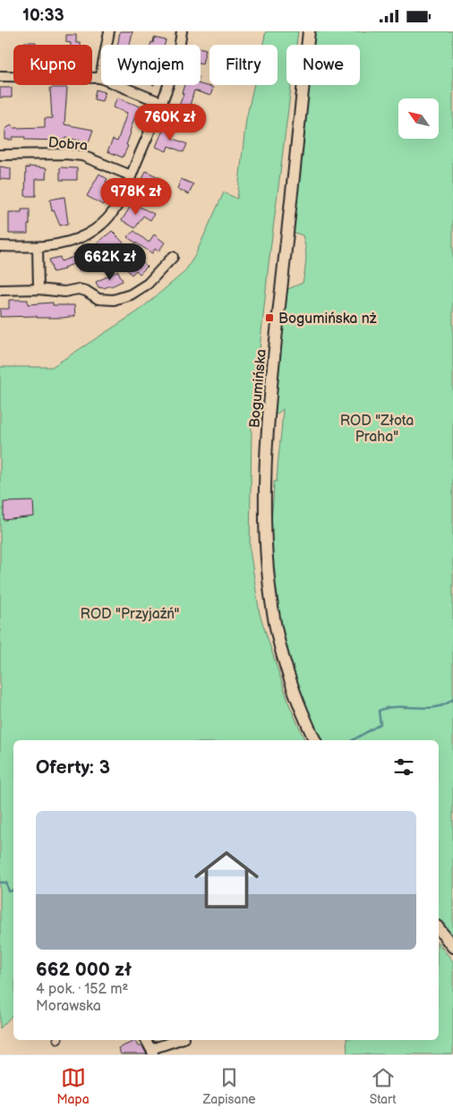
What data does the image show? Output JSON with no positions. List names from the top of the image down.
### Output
{
  "streets": {
    "street": ["Dobra", "Bogumińska"]
  },
  "parks": ["ROD \"Złota Praha\"", "ROD \"Przyjaźń\""],
  "places": {
    "transit": ["Bogumińska nż"]
  },
  "north": "top left",
  "page": {
    "status": "10:33",
    "chip": [
      "Kupno",
      "Wynajem",
      "Filtry",
      "Nowe"
    ],
    "price": ["760K zł", "978K zł", "662K zł"],
    "heading": "Oferty: 3",
    "list": [
      {
        "name": "662 000 zł",
        "note": "4 pok. · 152 m² · Morawska"
      }
    ],
    "tabs": ["Mapa", "Zapisane", "Start"]
  }
}
